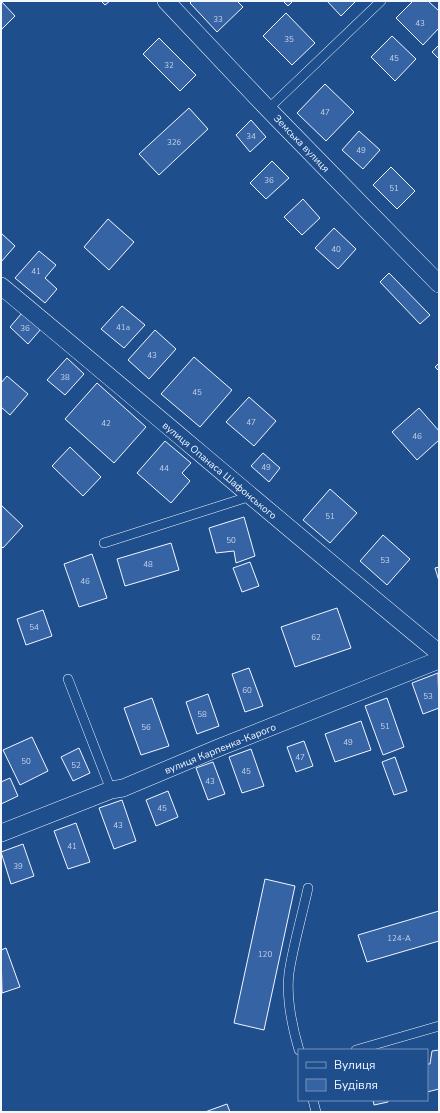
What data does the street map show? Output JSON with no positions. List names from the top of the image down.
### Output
{
  "streets": {
    "street": ["Земська вулиця", "вулиця Опанаса Шафонського", "вулиця Карпенка-Карого"]
  },
  "house_numbers": [
    "33",
    "43",
    "35",
    "45",
    "32",
    "47",
    "34",
    "32б",
    "49",
    "36",
    "51",
    "40",
    "41",
    "41а",
    "36",
    "43",
    "38",
    "45",
    "47",
    "42",
    "46",
    "49",
    "44",
    "51",
    "50",
    "53",
    "48",
    "46",
    "54",
    "62",
    "60",
    "53",
    "58",
    "51",
    "56",
    "49",
    "47",
    "50",
    "52",
    "45",
    "43",
    "45",
    "43",
    "41",
    "39",
    "124-А",
    "120"
  ],
  "legend": ["Вулиця", "Будівля"]
}
